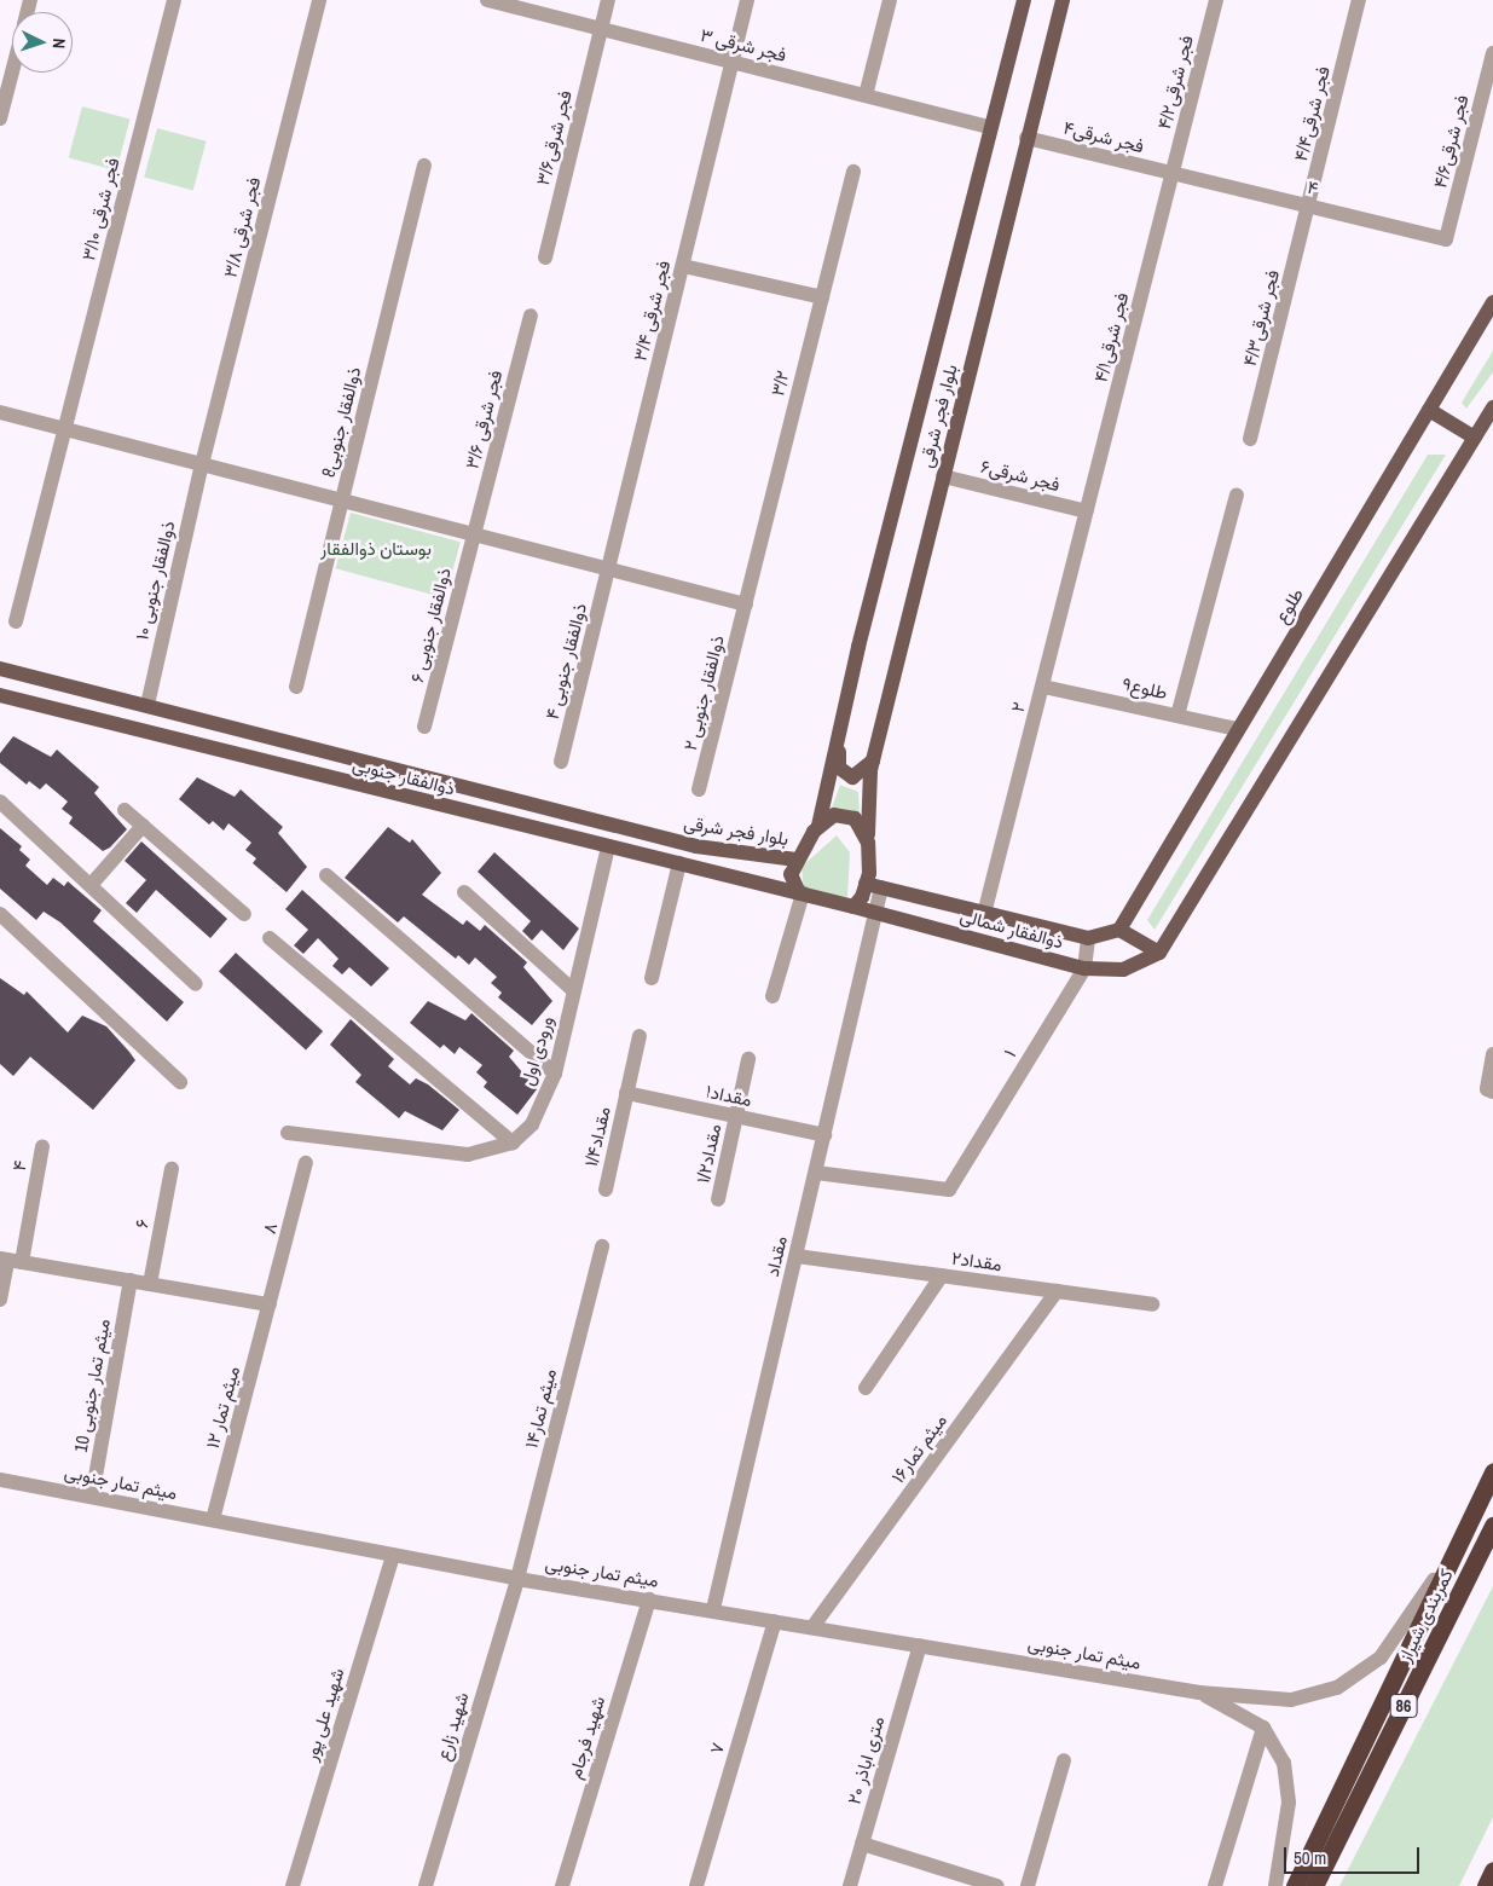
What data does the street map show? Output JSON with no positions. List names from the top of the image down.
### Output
{
  "streets": {
    "highway": ["کمربندی شیراز", "86"],
    "main road": [
      "بلوار فجر شرقی",
      "طلوع",
      "ذوالفقار جنوبی",
      "ذوالفقار شمالی"
    ],
    "street": [
      "۳ فجر شرقی",
      "فجر شرقی۴/۲",
      "فجر شرقی۴/۴",
      "فجر شرقی۴",
      "فجر شرقی۳/۶",
      "فجر شرقی۴/۶",
      "۴",
      "۳/۱۰ فجر شرقی",
      "۳/۸ فجر شرقی",
      "۳/۴ فجر شرقی",
      "فجر شرقی۴/۳",
      "فجر شرقی۴/۱",
      "۳/۲",
      "۳/۶ فجر شرقی",
      "8ذوالفقار جنوبی",
      "فجر شرقی۶",
      "۱۰ ذوالفقار جنوبی",
      "۶ ذوالفقار جنوبی",
      "۴ ذوالفقار جنوبی",
      "طلوع۹",
      "۲ ذوالفقار جنوبی",
      "۲",
      "ورودی اول",
      "۱",
      "مقداد۱",
      "مقداد۱/۴",
      "مقداد۱/۲",
      "۶",
      "۸",
      "مقداد",
      "مقداد۲",
      "میثم تمار جنوبی 10",
      "میثم تمار ۱۲",
      "میثم تمار۱۴",
      "میثم تمار۱۶",
      "میثم تمار جنوبی",
      "شهید علی پور",
      "شهید زارع",
      "شهید فرجام",
      "۷",
      "۲۰ متری اباذر"
    ]
  },
  "crossings": [
    ["۳ فجر شرقی", "فجر شرقی۳/۶"],
    ["۳ فجر شرقی", "۳/۴ فجر شرقی"],
    ["۳ فجر شرقی", "بلوار فجر شرقی"],
    ["فجر شرقی۴/۲", "فجر شرقی۴"],
    ["فجر شرقی۴/۲", "۴"],
    ["فجر شرقی۴/۲", "فجر شرقی۴/۱"],
    ["فجر شرقی۴/۴", "۴"],
    ["فجر شرقی۴/۴", "فجر شرقی۴/۳"],
    ["فجر شرقی۴", "۴"],
    ["فجر شرقی۴", "فجر شرقی۴/۱"],
    ["فجر شرقی۴", "بلوار فجر شرقی"],
    ["فجر شرقی۴/۶", "۴"],
    ["۴", "فجر شرقی۴/۳"],
    ["۴", "فجر شرقی۴/۱"],
    ["۳/۸ فجر شرقی", "۱۰ ذوالفقار جنوبی"],
    ["۳/۴ فجر شرقی", "۴ ذوالفقار جنوبی"],
    ["فجر شرقی۴/۱", "فجر شرقی۶"],
    ["فجر شرقی۴/۱", "۲"],
    ["۳/۲", "۲ ذوالفقار جنوبی"],
    ["بلوار فجر شرقی", "فجر شرقی۶"],
    ["بلوار فجر شرقی", "ذوالفقار جنوبی"],
    ["بلوار فجر شرقی", "ذوالفقار شمالی"],
    ["۳/۶ فجر شرقی", "۶ ذوالفقار جنوبی"],
    ["فجر شرقی۶", "۲"],
    ["۱۰ ذوالفقار جنوبی", "ذوالفقار جنوبی"],
    ["طلوع", "طلوع۹"],
    ["طلوع", "ذوالفقار شمالی"],
    ["طلوع۹", "۲"],
    ["۲", "ذوالفقار شمالی"],
    ["ذوالفقار جنوبی", "ذوالفقار شمالی"],
    ["ذوالفقار جنوبی", "ورودی اول"],
    ["ذوالفقار شمالی", "۱"],
    ["ذوالفقار شمالی", "مقداد"],
    ["۱", "مقداد"],
    ["مقداد۱", "مقداد۱/۴"],
    ["مقداد۱", "مقداد۱/۲"],
    ["مقداد۱", "مقداد"],
    ["۸", "میثم تمار ۱۲"],
    ["مقداد", "مقداد۲"],
    ["مقداد", "میثم تمار جنوبی"],
    ["مقداد۲", "میثم تمار۱۶"],
    ["میثم تمار جنوبی 10", "میثم تمار جنوبی"],
    ["میثم تمار ۱۲", "میثم تمار جنوبی"],
    ["میثم تمار۱۴", "میثم تمار جنوبی"],
    ["میثم تمار۱۴", "شهید زارع"],
    ["میثم تمار۱۶", "میثم تمار جنوبی"],
    ["میثم تمار جنوبی", "شهید علی پور"],
    ["میثم تمار جنوبی", "شهید زارع"],
    ["میثم تمار جنوبی", "شهید فرجام"],
    ["میثم تمار جنوبی", "۷"],
    ["میثم تمار جنوبی", "۲۰ متری اباذر"]
  ],
  "parks": ["بوستان ذوالفقار"],
  "scale_bar": "50 m",
  "north": "right"
}
